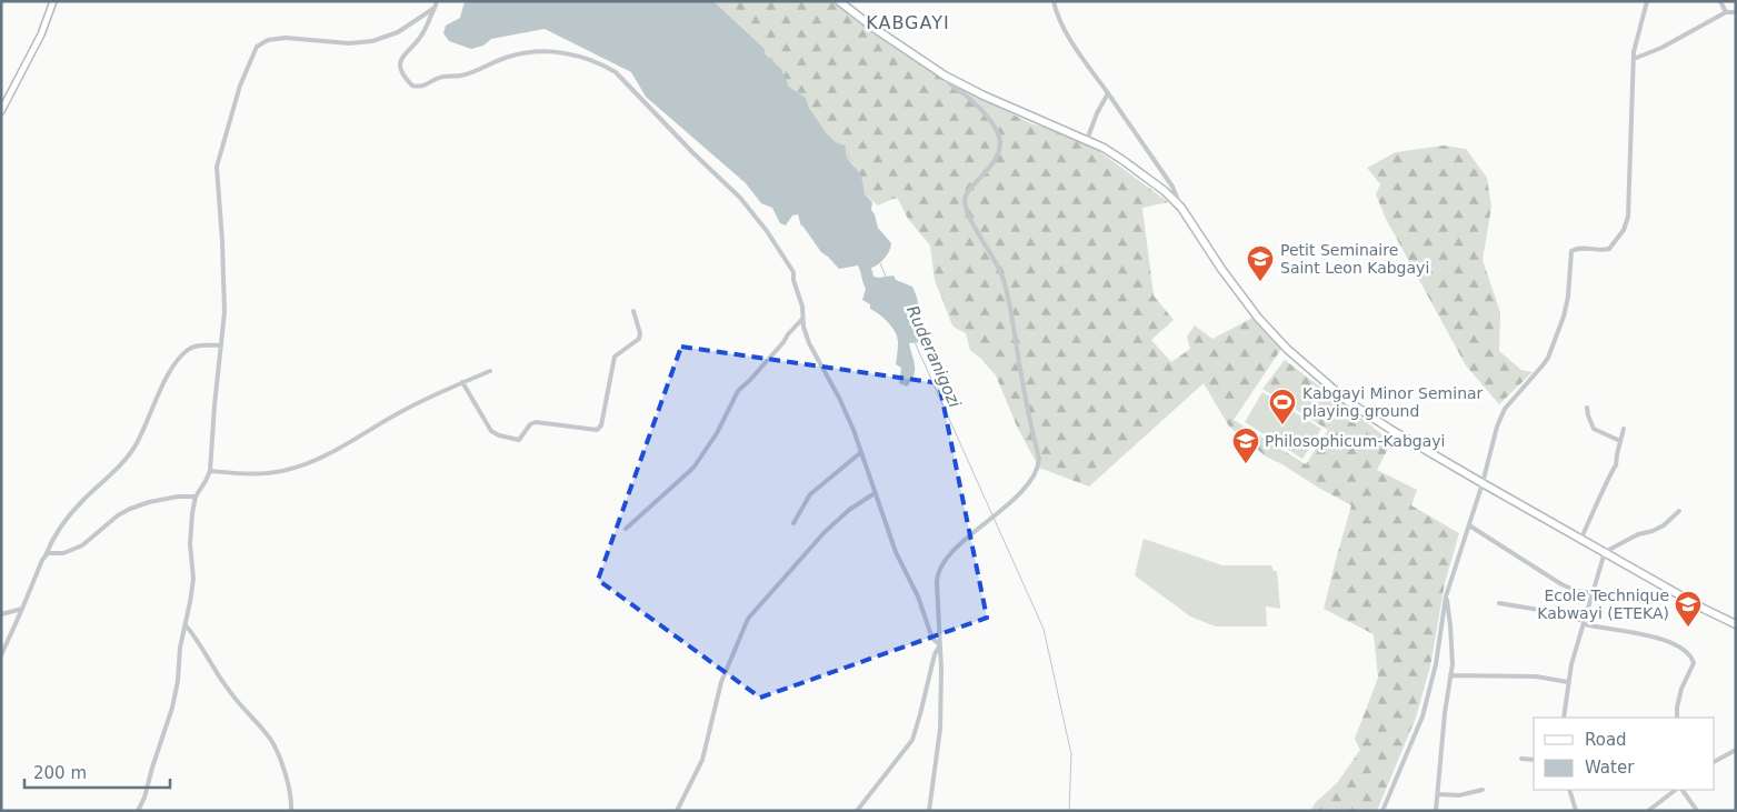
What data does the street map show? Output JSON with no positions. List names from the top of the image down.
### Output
{
  "districts": ["KABGAYI"],
  "water": ["Ruderanigozi"],
  "places": {
    "school or university": ["Petit Seminaire Saint Leon Kabgayi", "Philosophicum-Kabgayi", "Ecole Technique Kabwayi (ETEKA)"],
    "sports": ["Kabgayi Minor Seminar playing ground"]
  },
  "legend": ["Road", "Water"],
  "scale_bar": "200 m"
}
